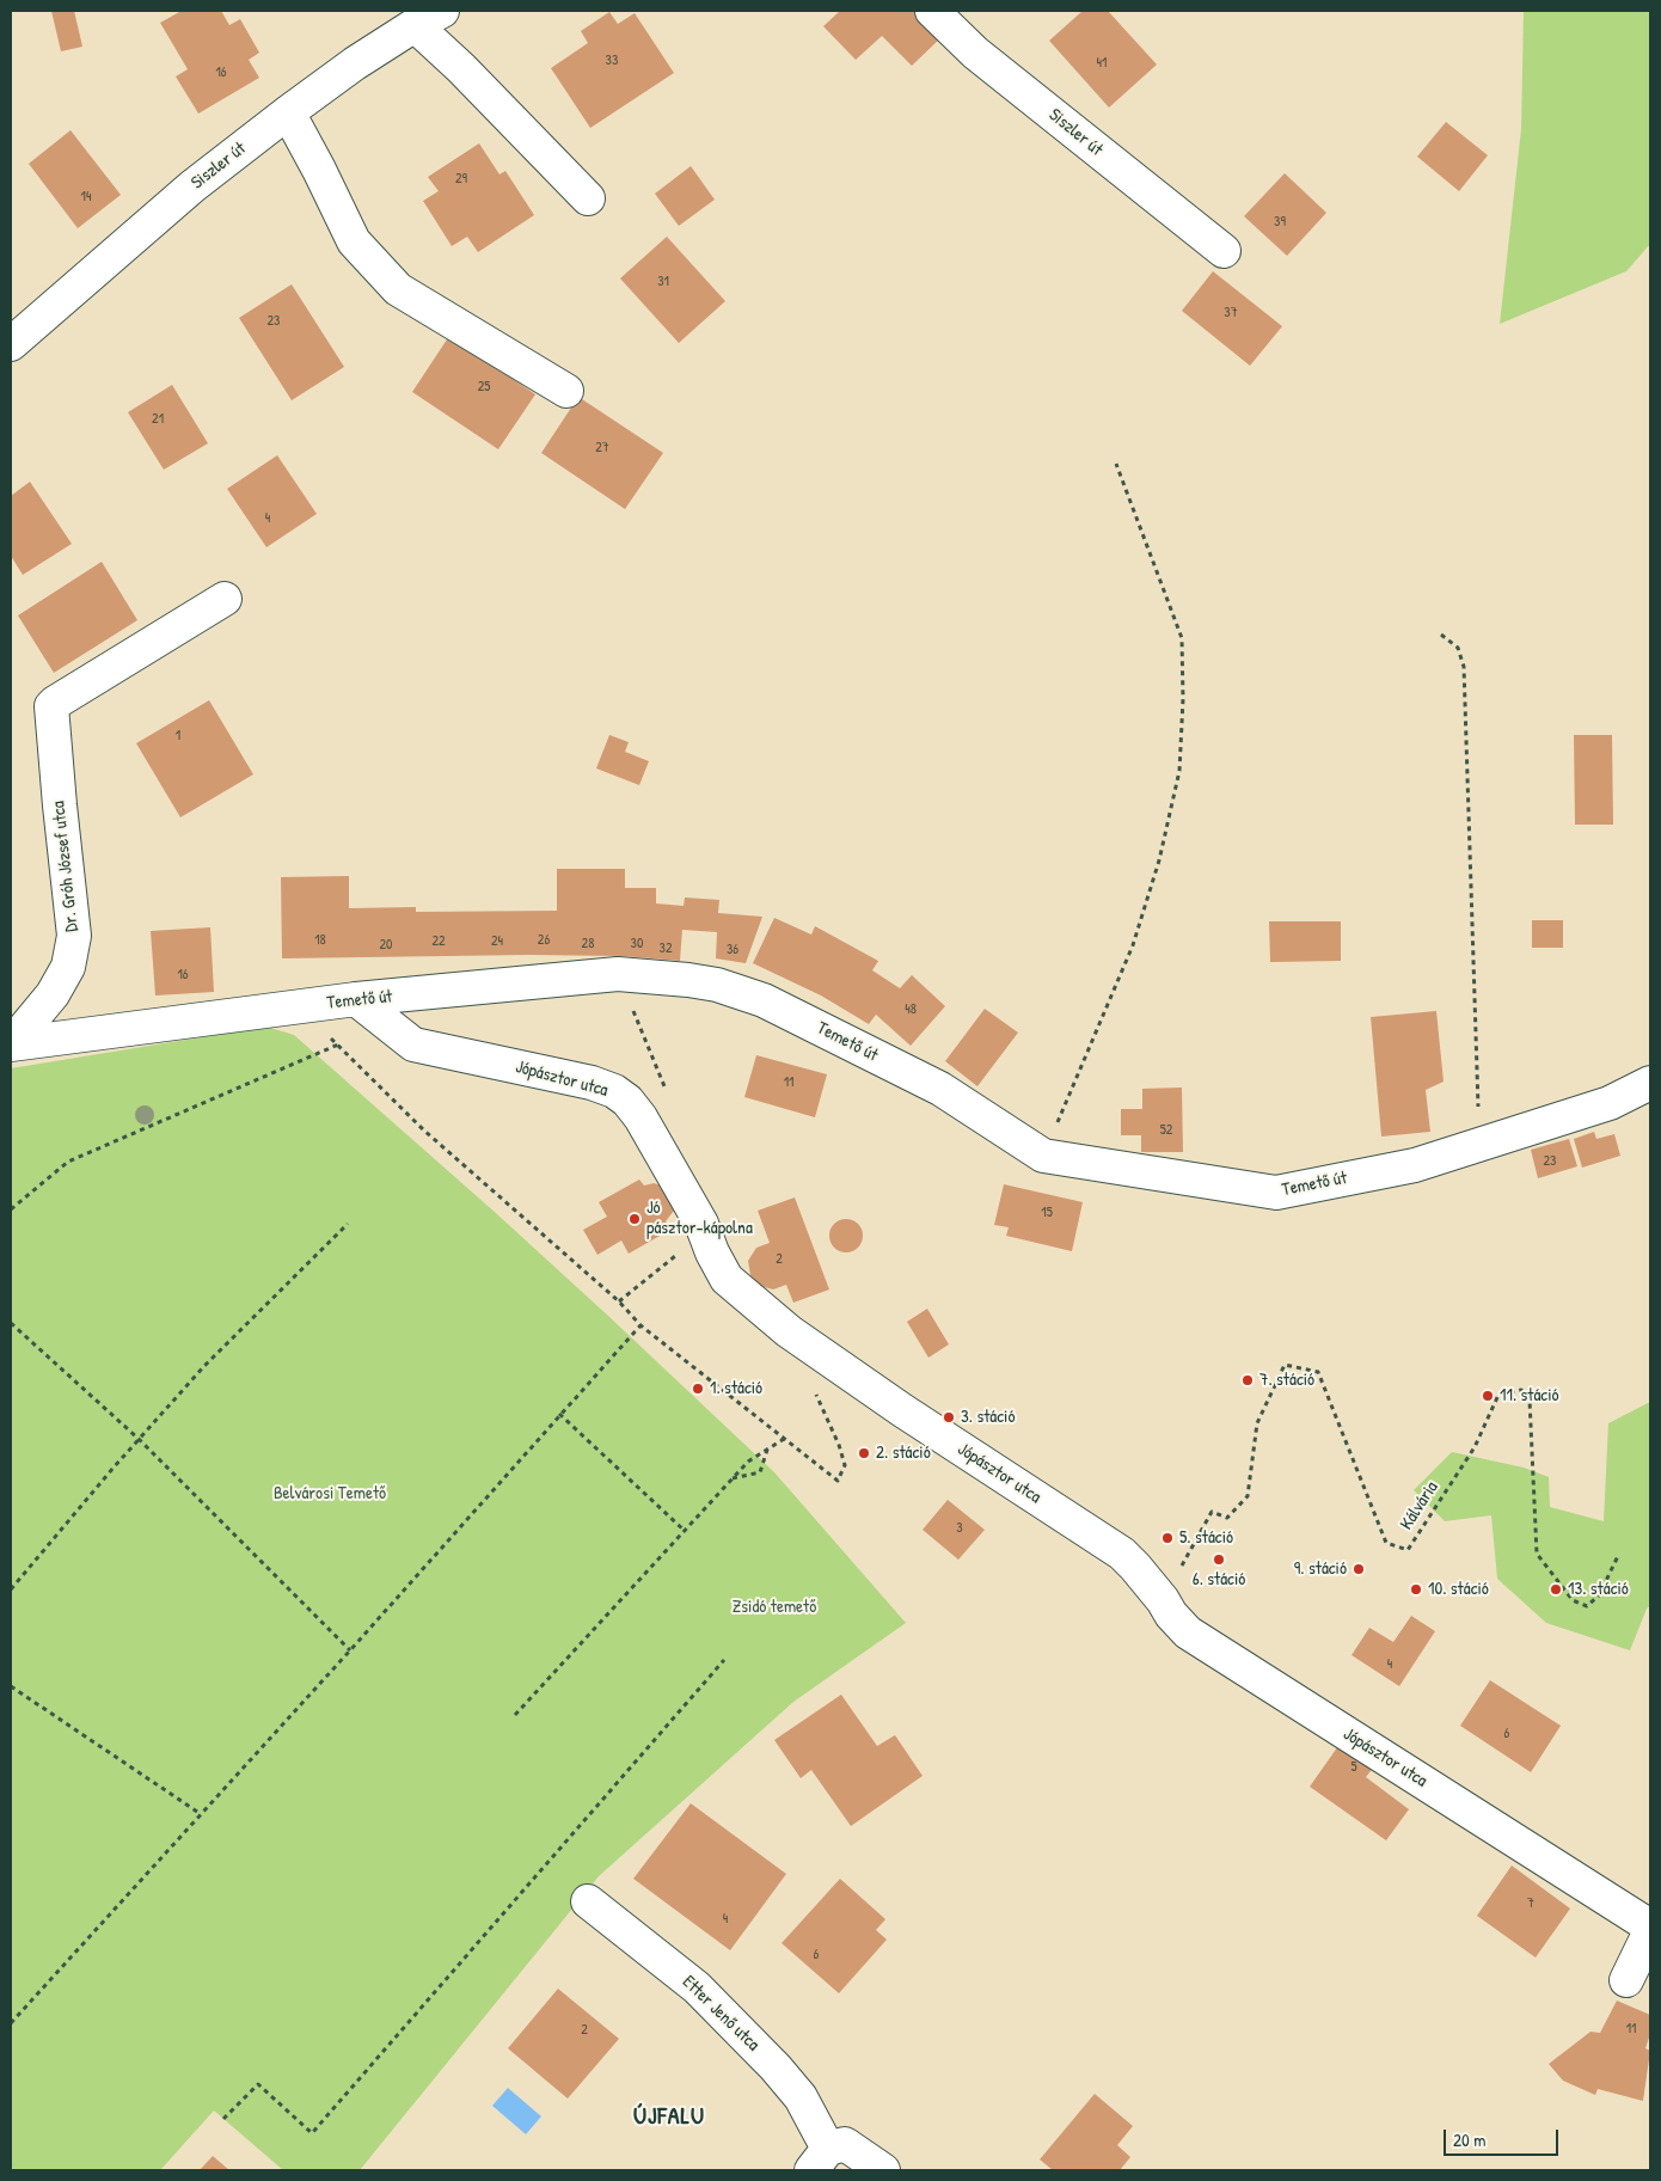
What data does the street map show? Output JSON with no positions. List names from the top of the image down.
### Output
{
  "streets": {
    "street": [
      "Siszler út",
      "Dr. Gróh József utca",
      "Temető út",
      "Jópásztor utca",
      "Etter Jenő utca"
    ],
    "path": ["Kálvária"]
  },
  "crossings": [
    ["Dr. Gróh József utca", "Temető út"],
    ["Temető út", "Jópásztor utca"],
    ["Jópásztor utca", "Kálvária"]
  ],
  "districts": ["ÚJFALU"],
  "parks": ["Belvárosi Temető", "Zsidó temető"],
  "places": [
    "Jó pásztor-kápolna",
    "7. stáció",
    "1. stáció",
    "11. stáció",
    "3. stáció",
    "2. stáció",
    "5. stáció",
    "6. stáció",
    "9. stáció",
    "10. stáció",
    "13. stáció"
  ],
  "house_numbers": [
    "33",
    "41",
    "16",
    "29",
    "14",
    "39",
    "31",
    "37",
    "23",
    "25",
    "21",
    "27",
    "4",
    "1",
    "18",
    "26",
    "22",
    "24",
    "28",
    "30",
    "20",
    "32",
    "36",
    "16",
    "48",
    "11",
    "52",
    "23",
    "15",
    "2",
    "3",
    "4",
    "6",
    "5",
    "7",
    "4",
    "6",
    "11",
    "2"
  ],
  "scale_bar": "20 m"
}
